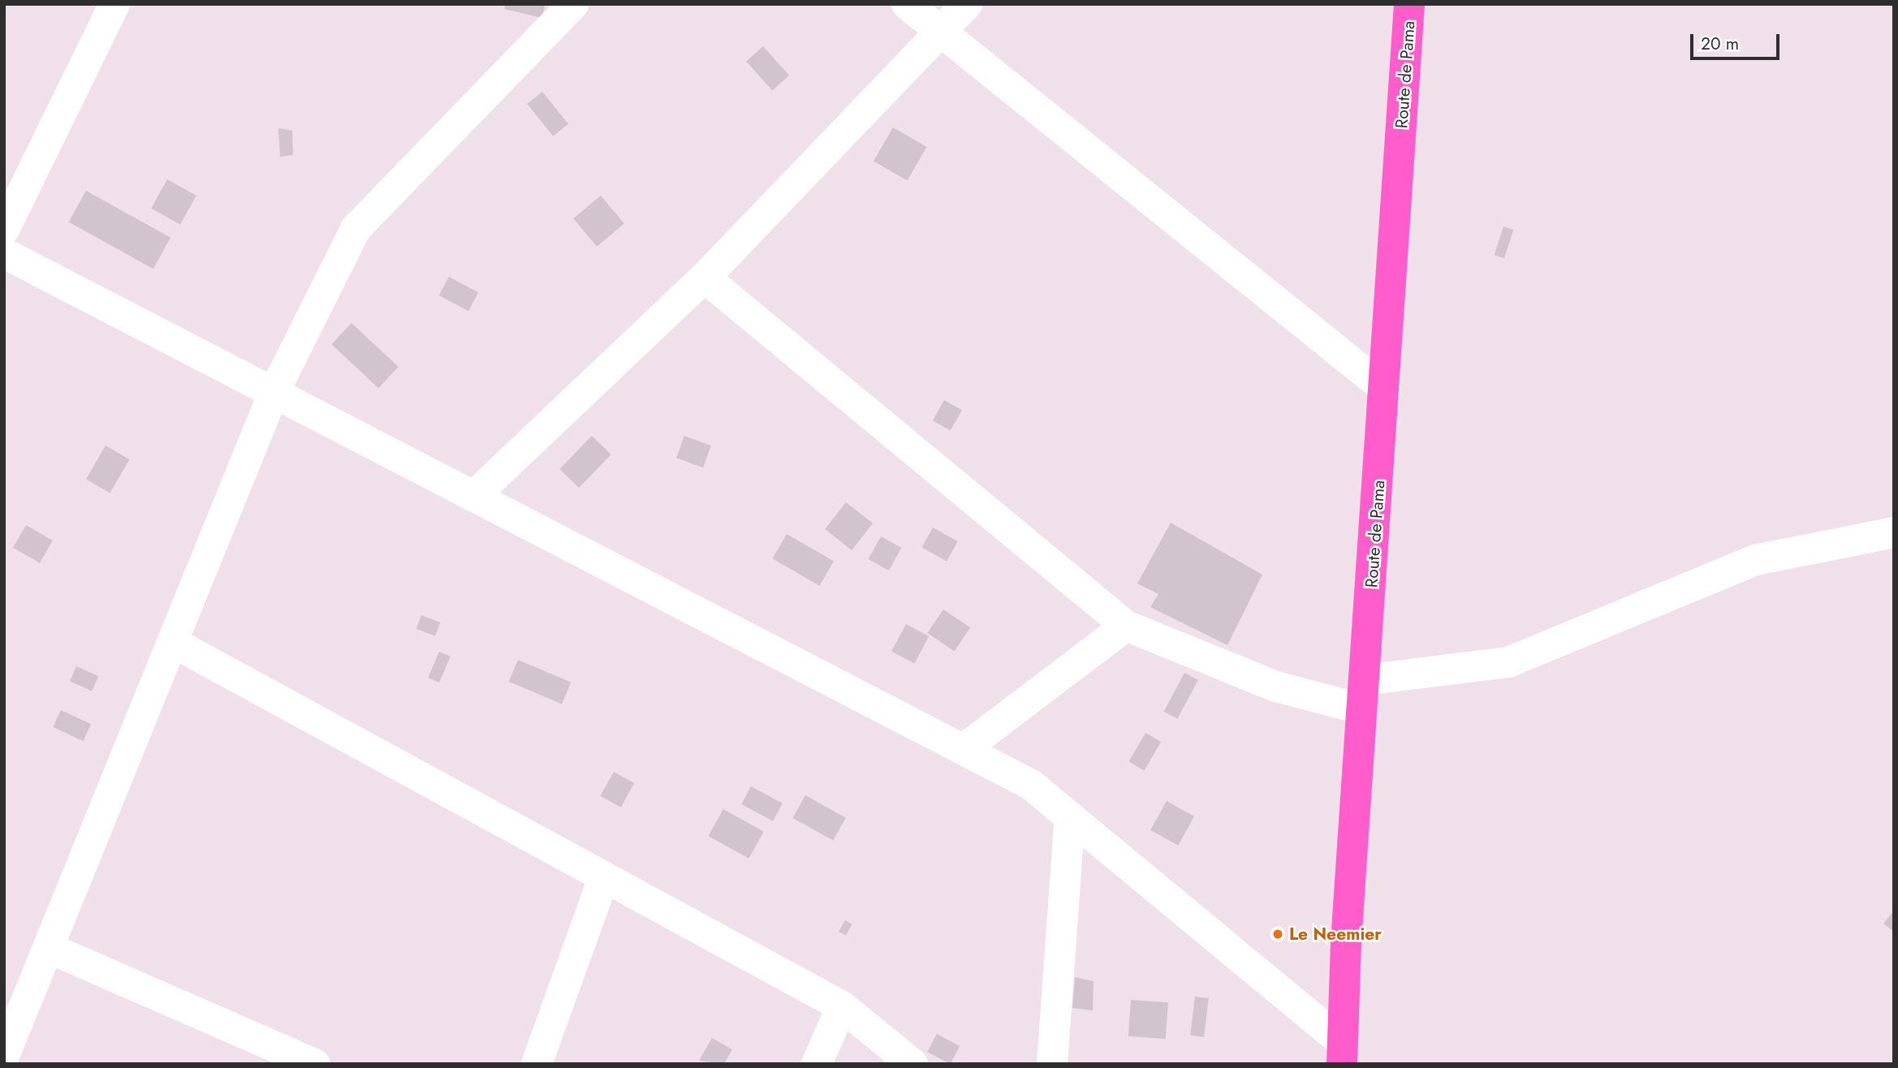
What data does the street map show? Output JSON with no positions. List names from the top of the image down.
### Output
{
  "streets": {
    "highway": ["Route de Pama"]
  },
  "places": ["Le Neemier"],
  "scale_bar": "20 m"
}
